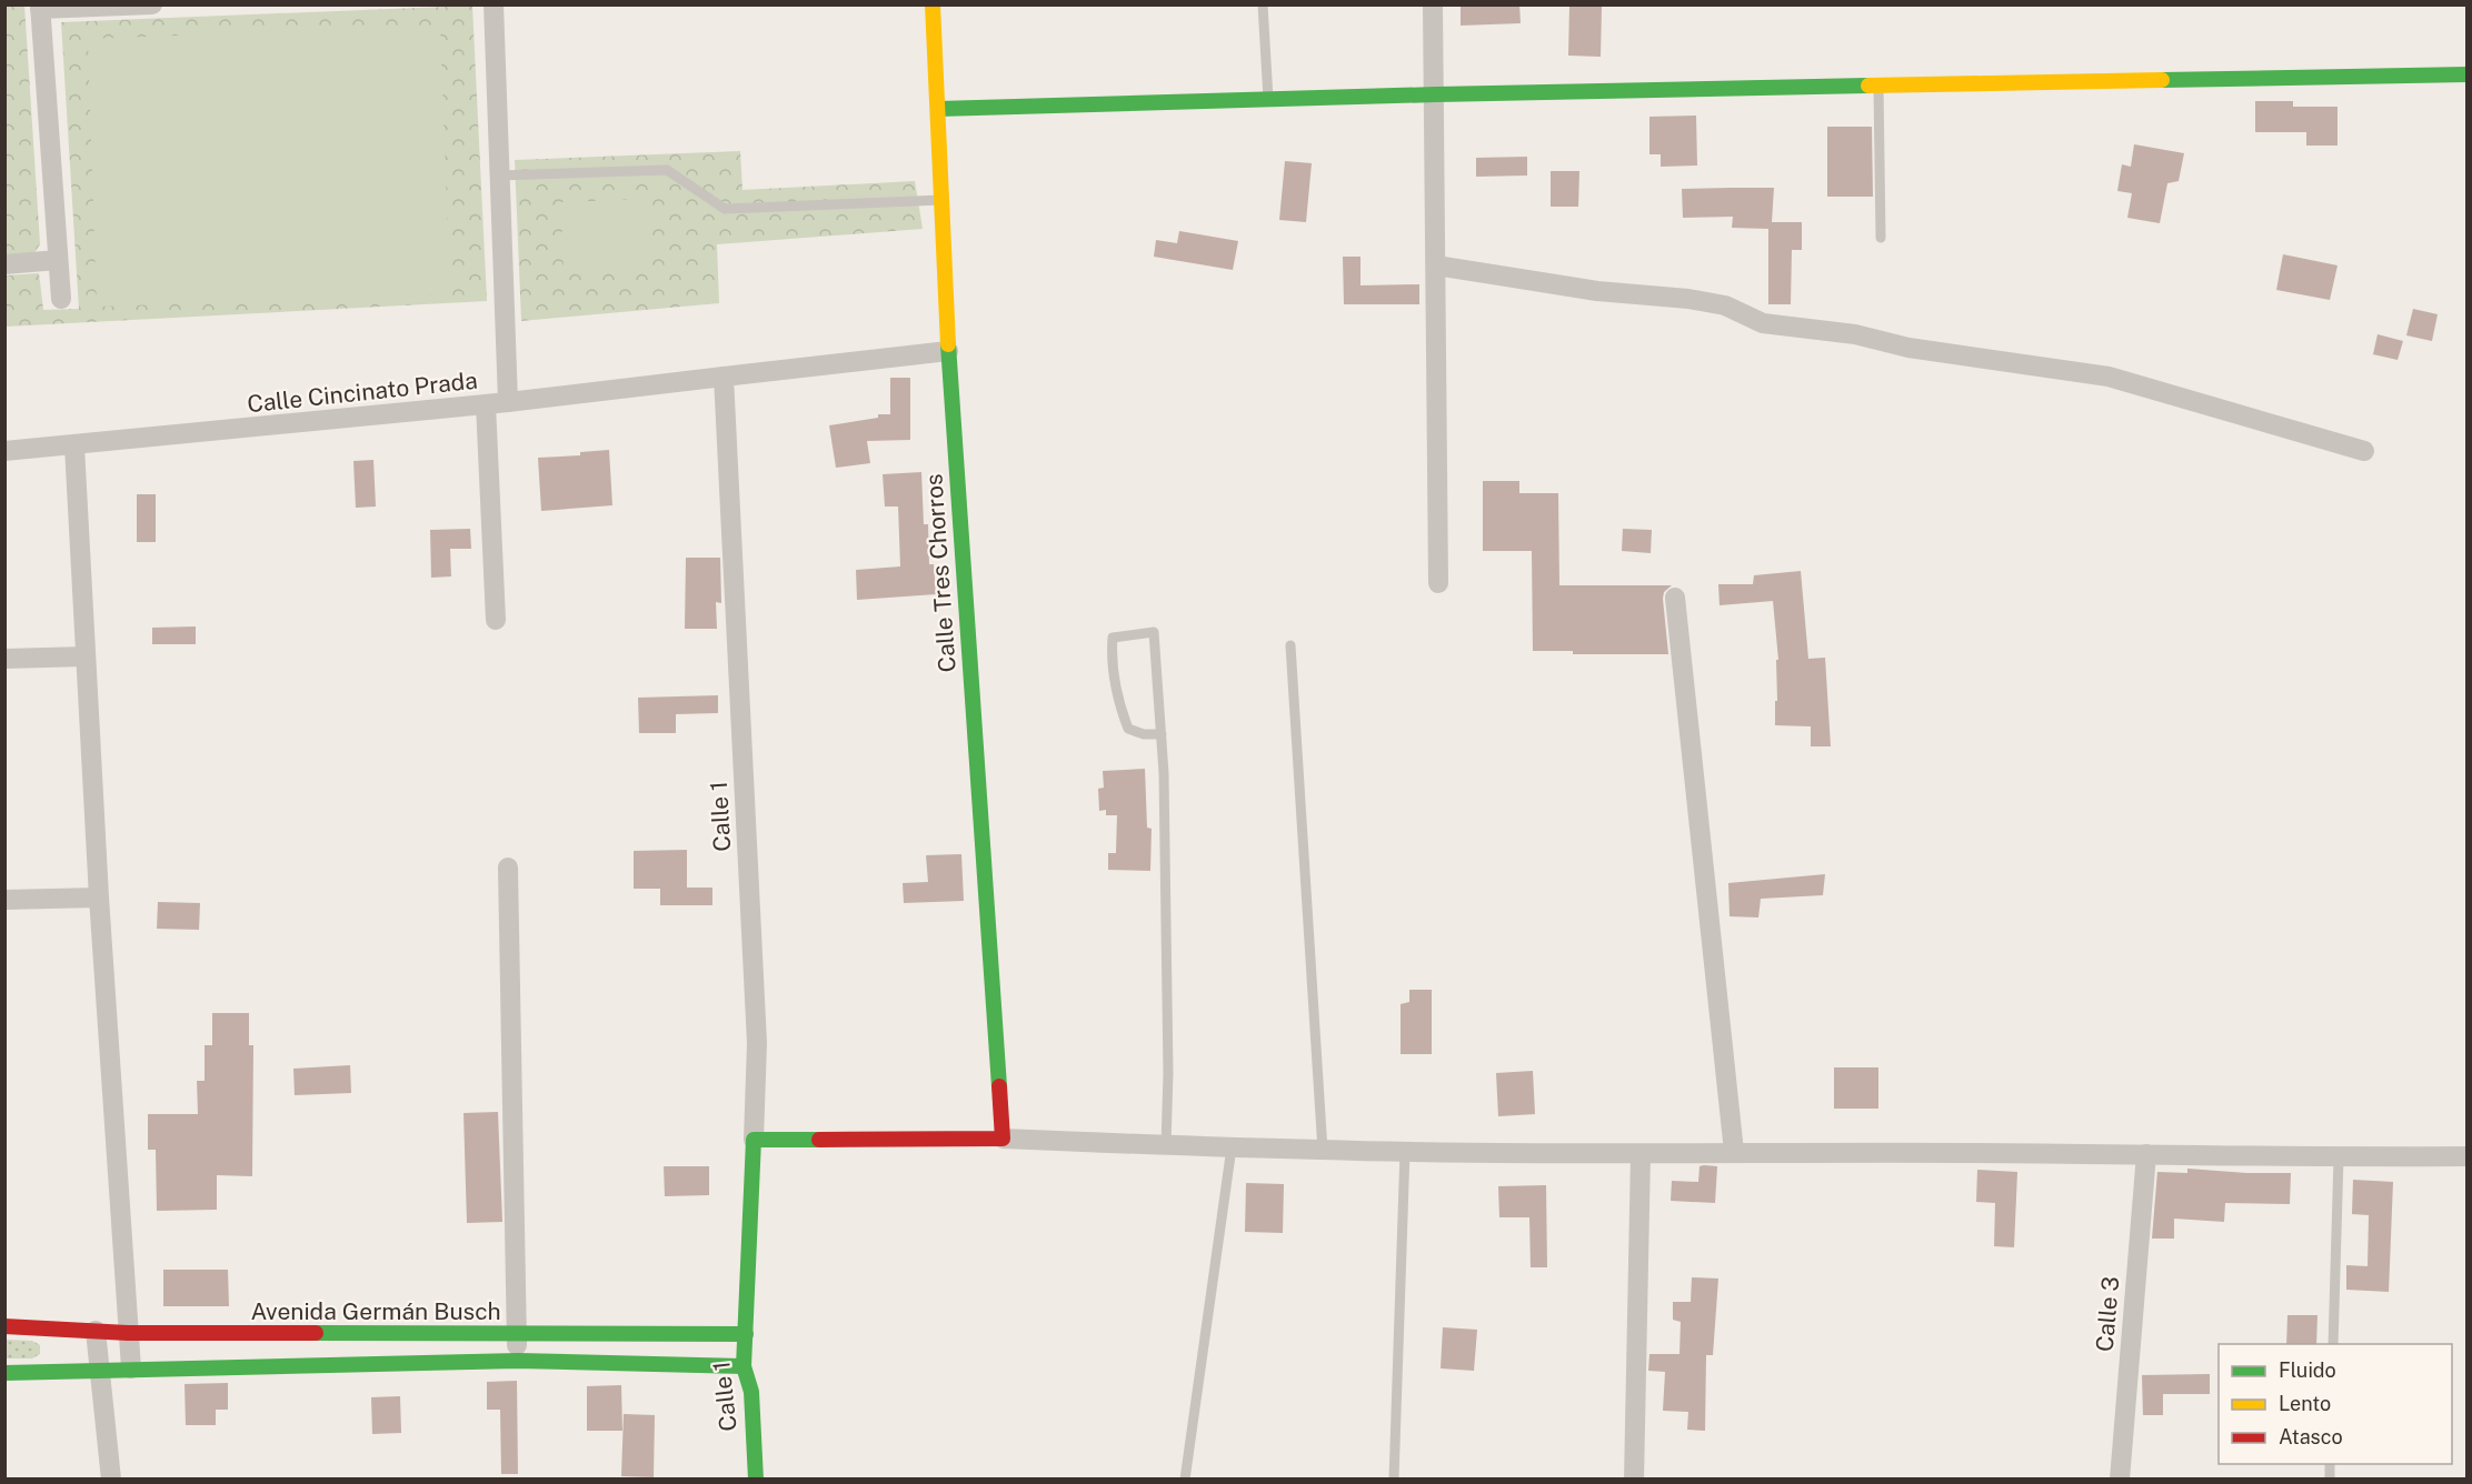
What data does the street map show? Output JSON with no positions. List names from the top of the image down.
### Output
{
  "streets": {
    "main road": ["Calle Tres Chorros", "Calle 1", "Avenida Germán Busch"],
    "street": ["Calle Cincinato Prada", "Calle 3"]
  },
  "crossings": [
    ["Calle Cincinato Prada", "Calle 1"],
    ["Calle 1", "Avenida Germán Busch"]
  ],
  "legend": ["Fluido", "Lento", "Atasco"]
}
